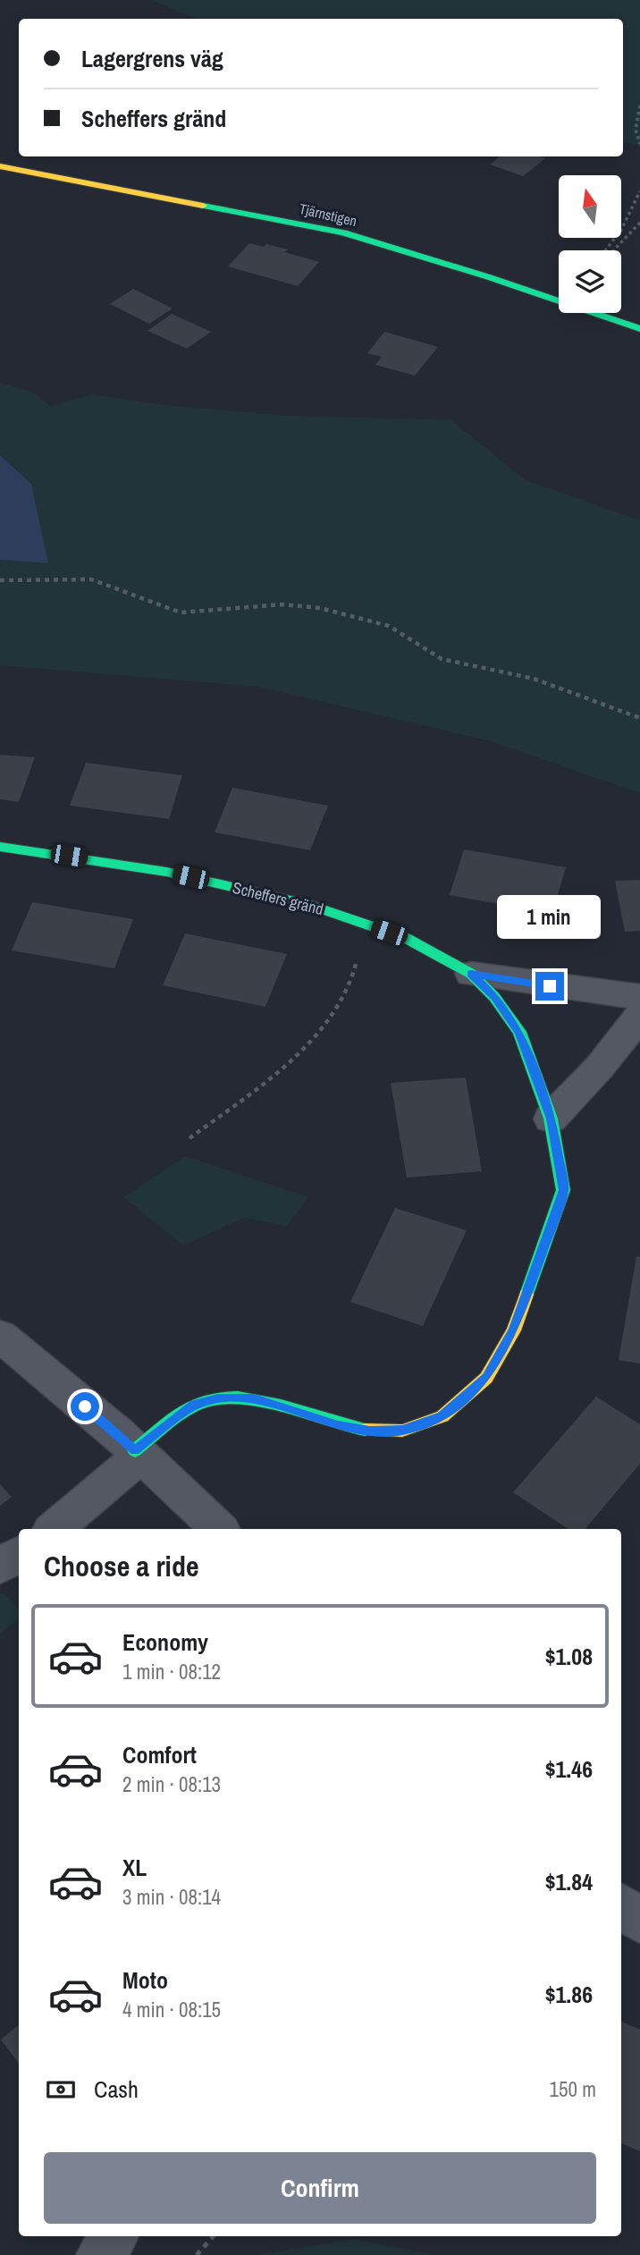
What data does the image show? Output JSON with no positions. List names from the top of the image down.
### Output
{
  "streets": {
    "street": ["Tjärnstigen", "Scheffers gränd"]
  },
  "north": "top",
  "page": {
    "banner": ["Lagergrens väg", "Scheffers gränd"],
    "bubble": "1 min",
    "heading": "Choose a ride",
    "list": [
      {
        "name": "Economy",
        "note": "1 min · 08:12",
        "value": "$1.08"
      },
      {
        "name": "Comfort",
        "note": "2 min · 08:13",
        "value": "$1.46"
      },
      {
        "name": "XL",
        "note": "3 min · 08:14",
        "value": "$1.84"
      },
      {
        "name": "Moto",
        "note": "4 min · 08:15",
        "value": "$1.86"
      }
    ],
    "pay": ["Cash", "150 m"],
    "buttons": "Confirm"
  }
}
